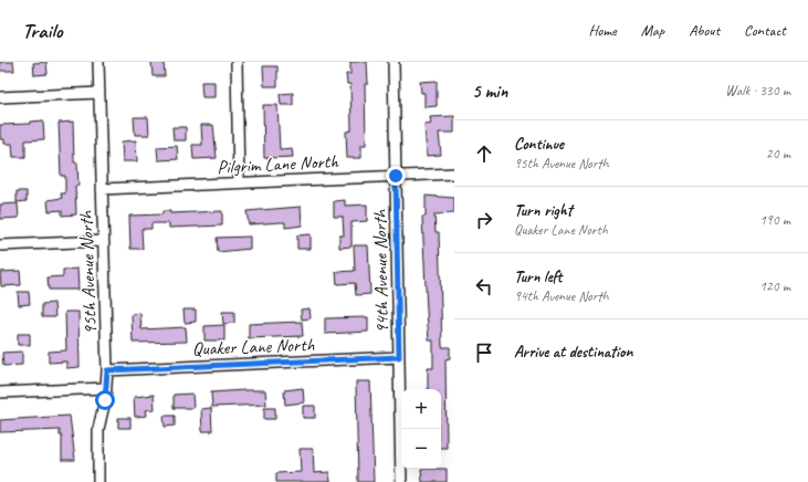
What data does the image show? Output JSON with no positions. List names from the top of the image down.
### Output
{
  "streets": {
    "street": [
      "Pilgrim Lane North",
      "94th Avenue North",
      "95th Avenue North",
      "Quaker Lane North"
    ]
  },
  "crossings": [
    ["Pilgrim Lane North", "94th Avenue North"],
    ["Pilgrim Lane North", "95th Avenue North"],
    ["94th Avenue North", "Quaker Lane North"],
    ["95th Avenue North", "Quaker Lane North"]
  ],
  "page": {
    "header": "Trailo",
    "nav": [
      "Home",
      "Map",
      "About",
      "Contact"
    ],
    "heading": ["5 min", "Walk · 330 m"],
    "list": [
      ["Continue", "95th Avenue North", "20 m"],
      ["Turn right", "Quaker Lane North", "190 m"],
      ["Turn left", "94th Avenue North", "120 m"],
      "Arrive at destination"
    ],
    "map_buttons": ["+", "−"]
  }
}
